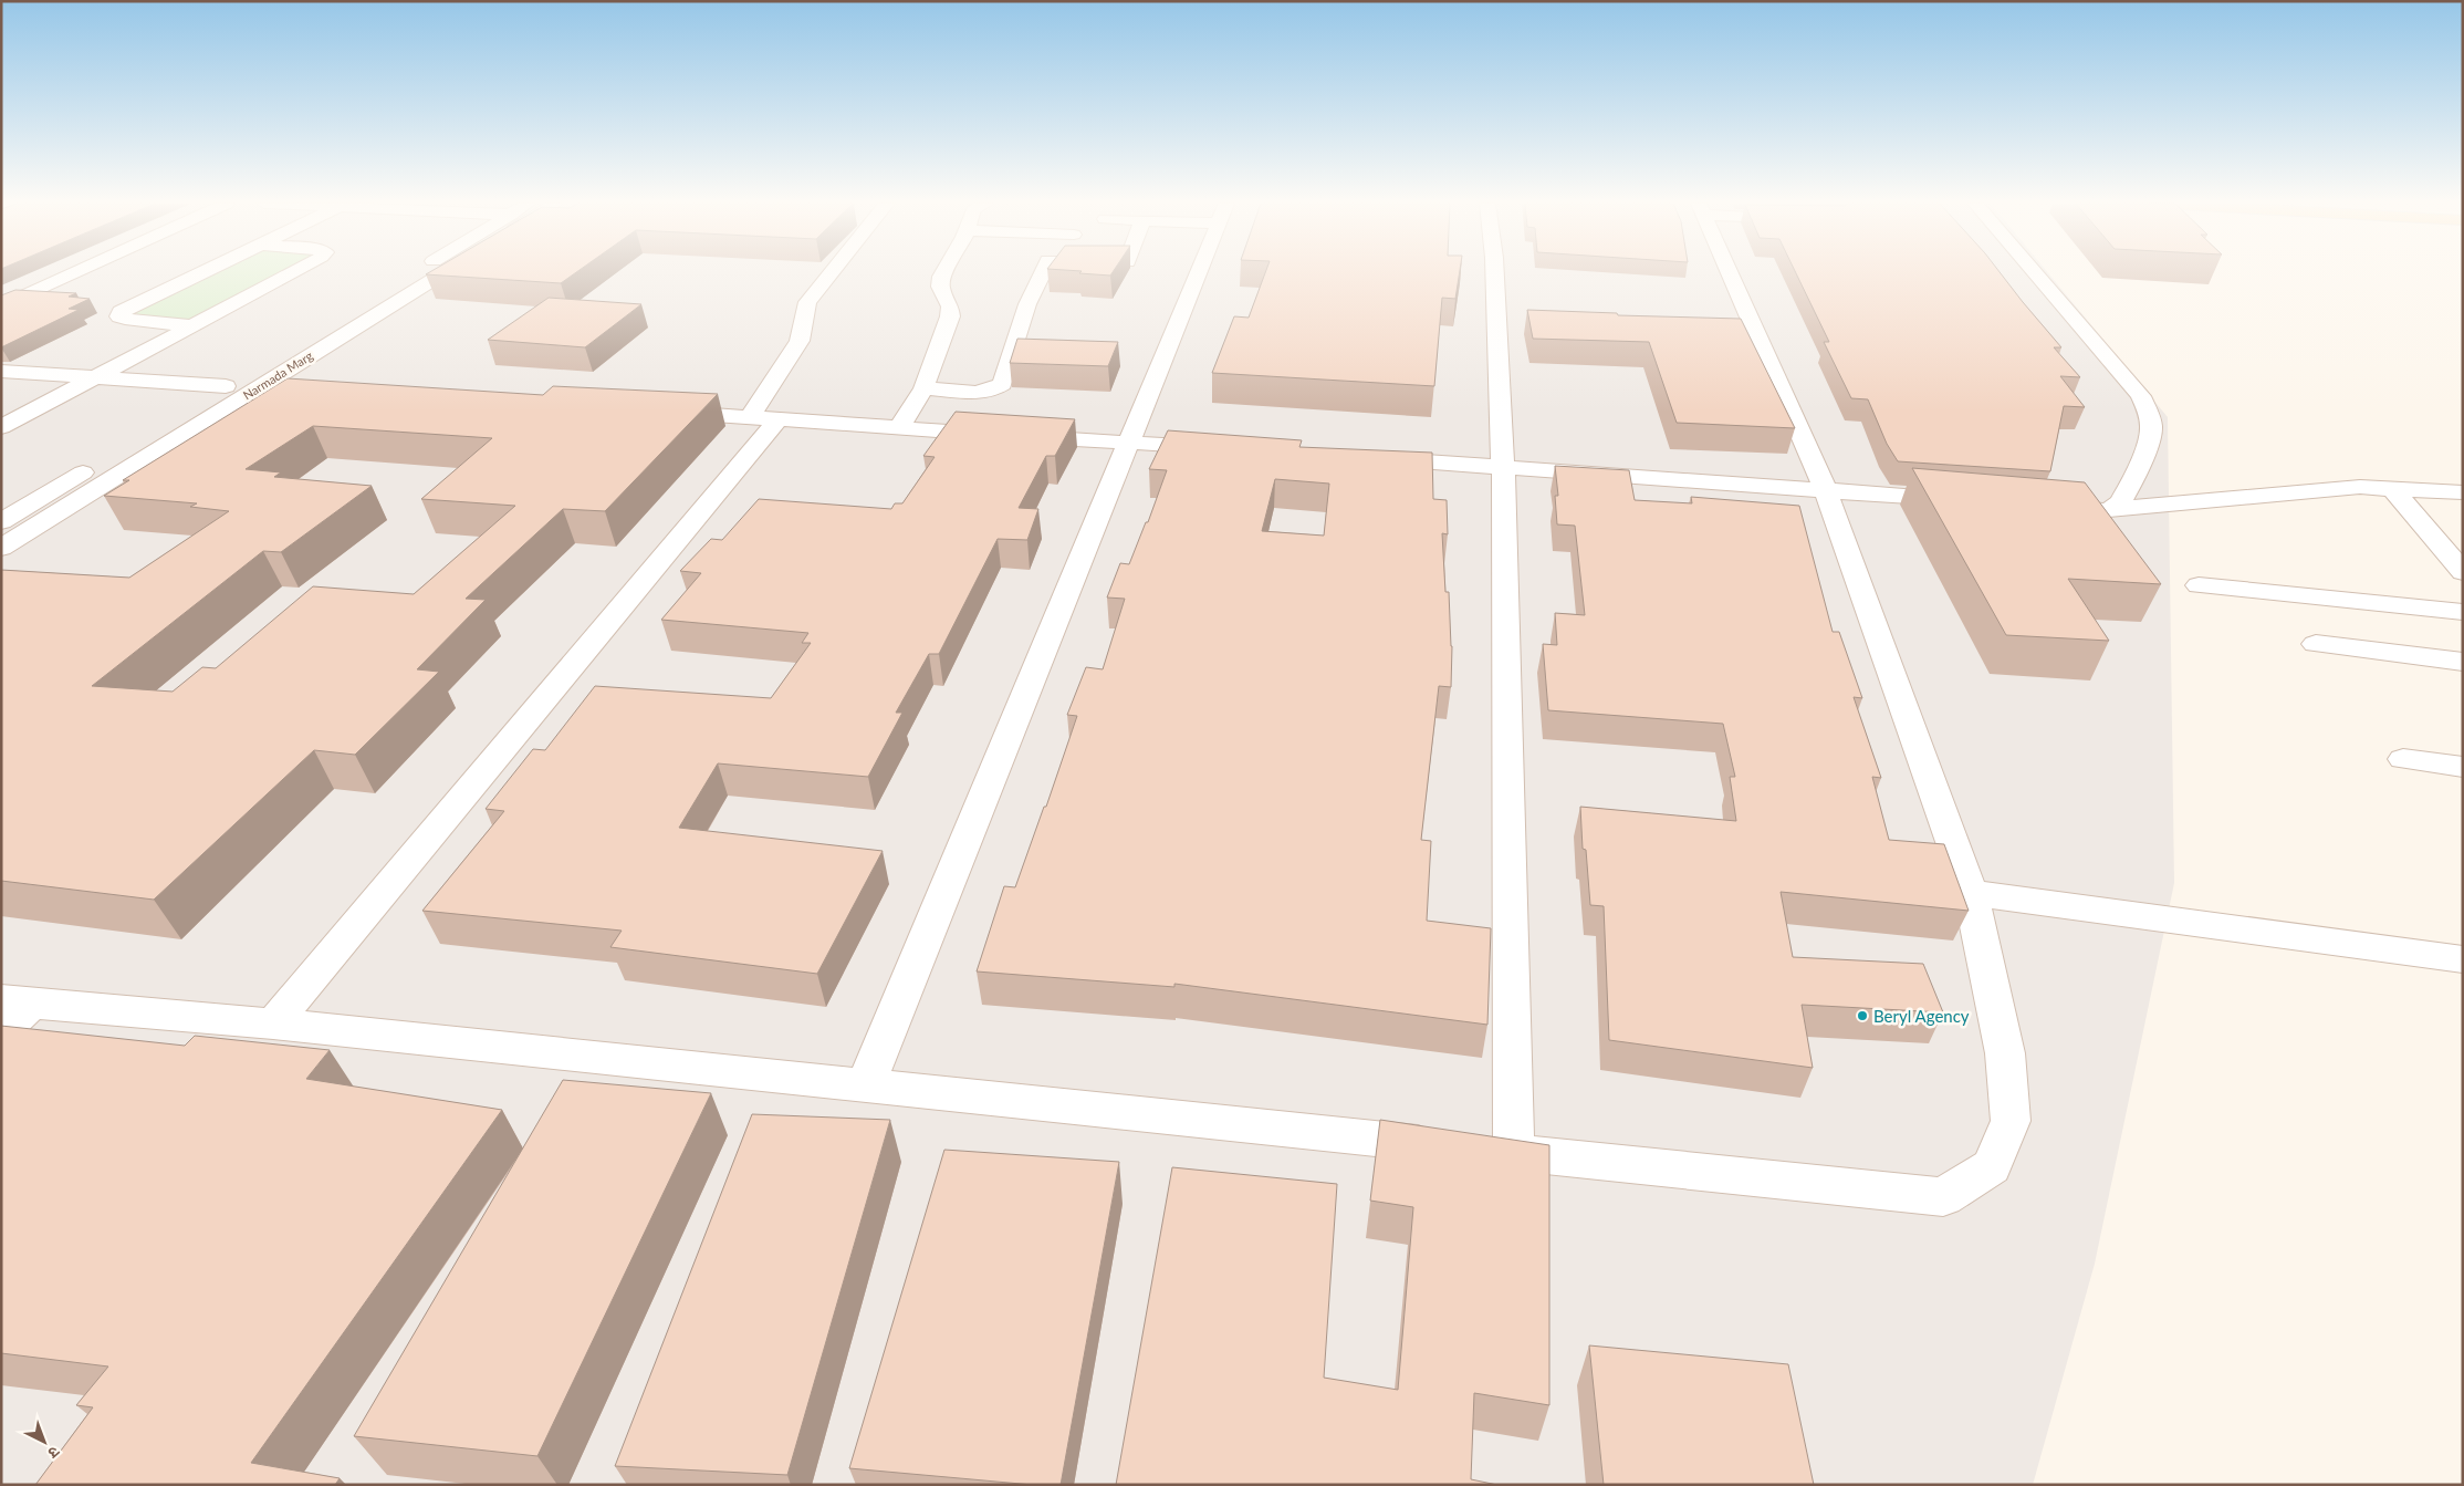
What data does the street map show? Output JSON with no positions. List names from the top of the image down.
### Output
{
  "streets": {
    "street": ["Narmada Marg"]
  },
  "places": ["Beryl Agency"],
  "north": "bottom right"
}
